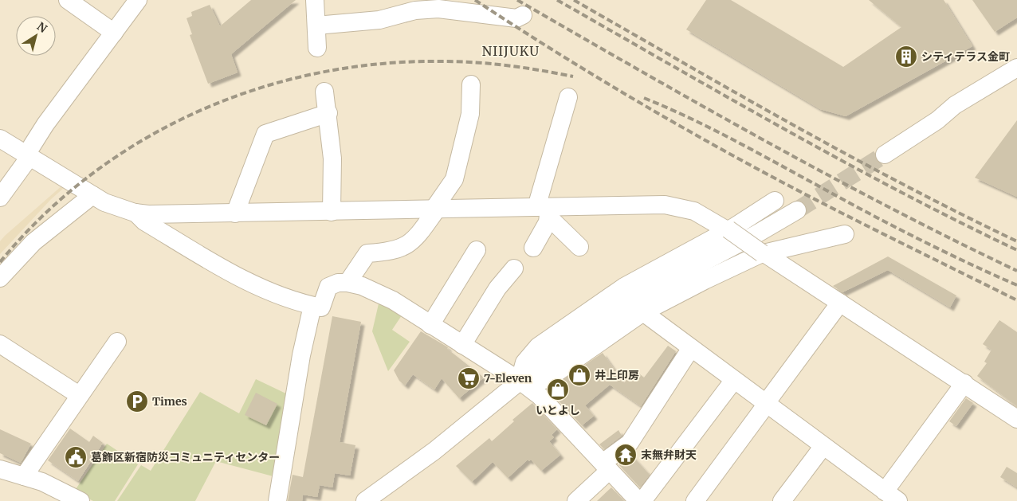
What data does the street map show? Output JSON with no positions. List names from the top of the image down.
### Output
{
  "districts": ["NIIJUKU"],
  "places": {
    "building": ["シティテラス金町"],
    "shop": ["井上印房", "いとよし"],
    "supermarket": ["7-Eleven"],
    "parking": ["Times"],
    "temple": ["末無弁財天"],
    "public building": ["葛飾区新宿防災コミュニティセンター"]
  },
  "north": "top right"
}
